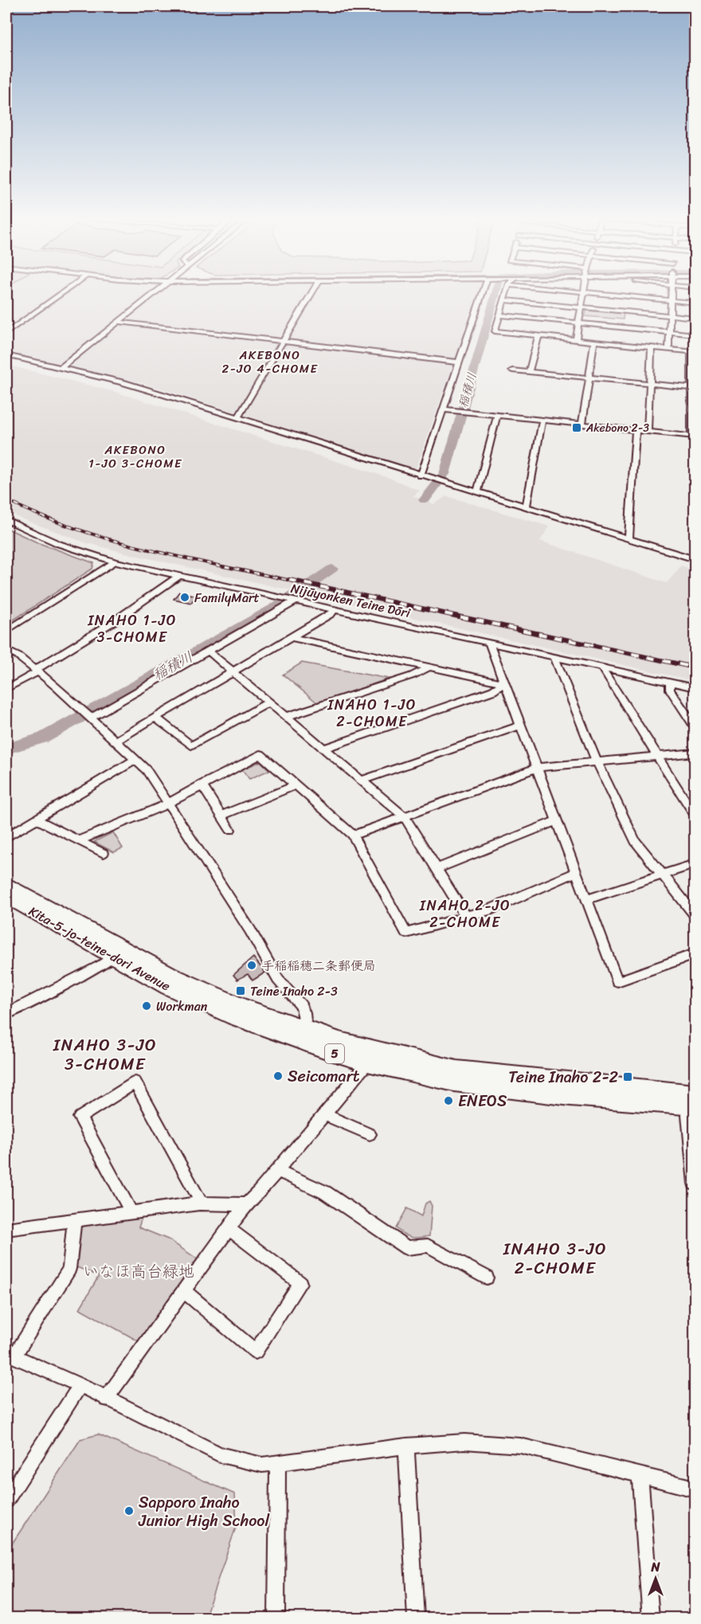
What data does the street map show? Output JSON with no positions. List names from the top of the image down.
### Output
{
  "streets": {
    "highway": ["Kita-5-jo-teine-dori Avenue", "5"],
    "street": ["Nijūyonken Teine Dōri"]
  },
  "districts": [
    "AKEBONO 2-JO 4-CHOME",
    "AKEBONO 1-JO 3-CHOME",
    "INAHO 1-JO 3-CHOME",
    "INAHO 1-JO 2-CHOME",
    "INAHO 2-JO 2-CHOME",
    "INAHO 3-JO 3-CHOME",
    "INAHO 3-JO 2-CHOME"
  ],
  "water": ["稲積川"],
  "parks": ["いなほ高台緑地"],
  "places": {
    "transit": ["Akebono 2-3", "Teine Inaho 2-3", "Teine Inaho 2-2"],
    "other": [
      "FamilyMart",
      "手稲稲穂二条郵便局",
      "Workman",
      "Seicomart",
      "ENEOS",
      "Sapporo Inaho Junior High School"
    ]
  },
  "north": "top"
}
